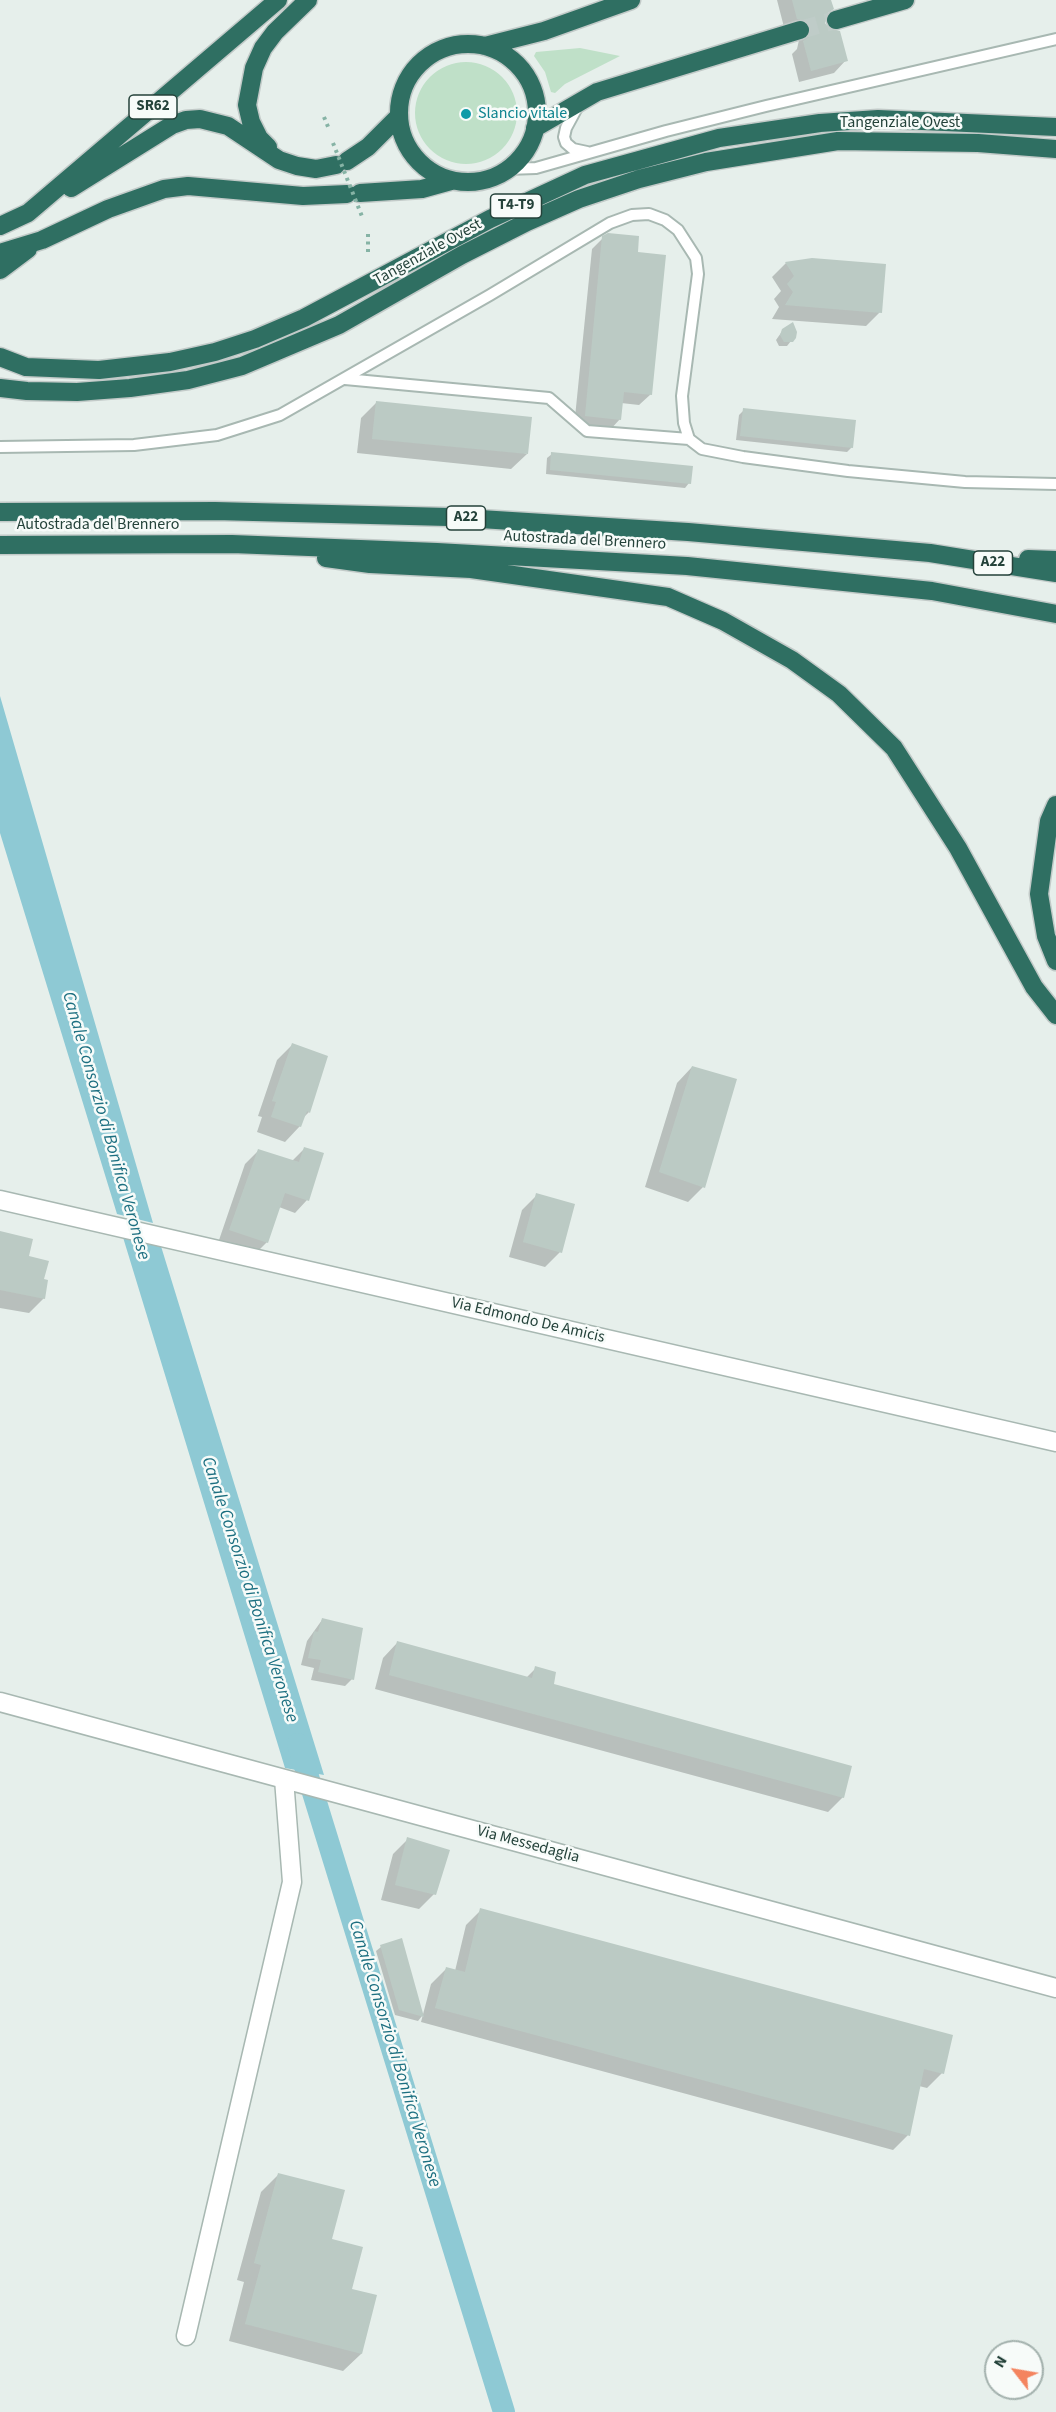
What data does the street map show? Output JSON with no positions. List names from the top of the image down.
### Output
{
  "streets": {
    "highway": [
      "SR62",
      "Tangenziale Ovest",
      "T4-T9",
      "A22",
      "Autostrada del Brennero"
    ],
    "street": ["Via Edmondo De Amicis", "Via Messedaglia"]
  },
  "water": ["Canale Consorzio di Bonifica Veronese"],
  "places": ["Slancio vitale"],
  "north": "top left"
}
